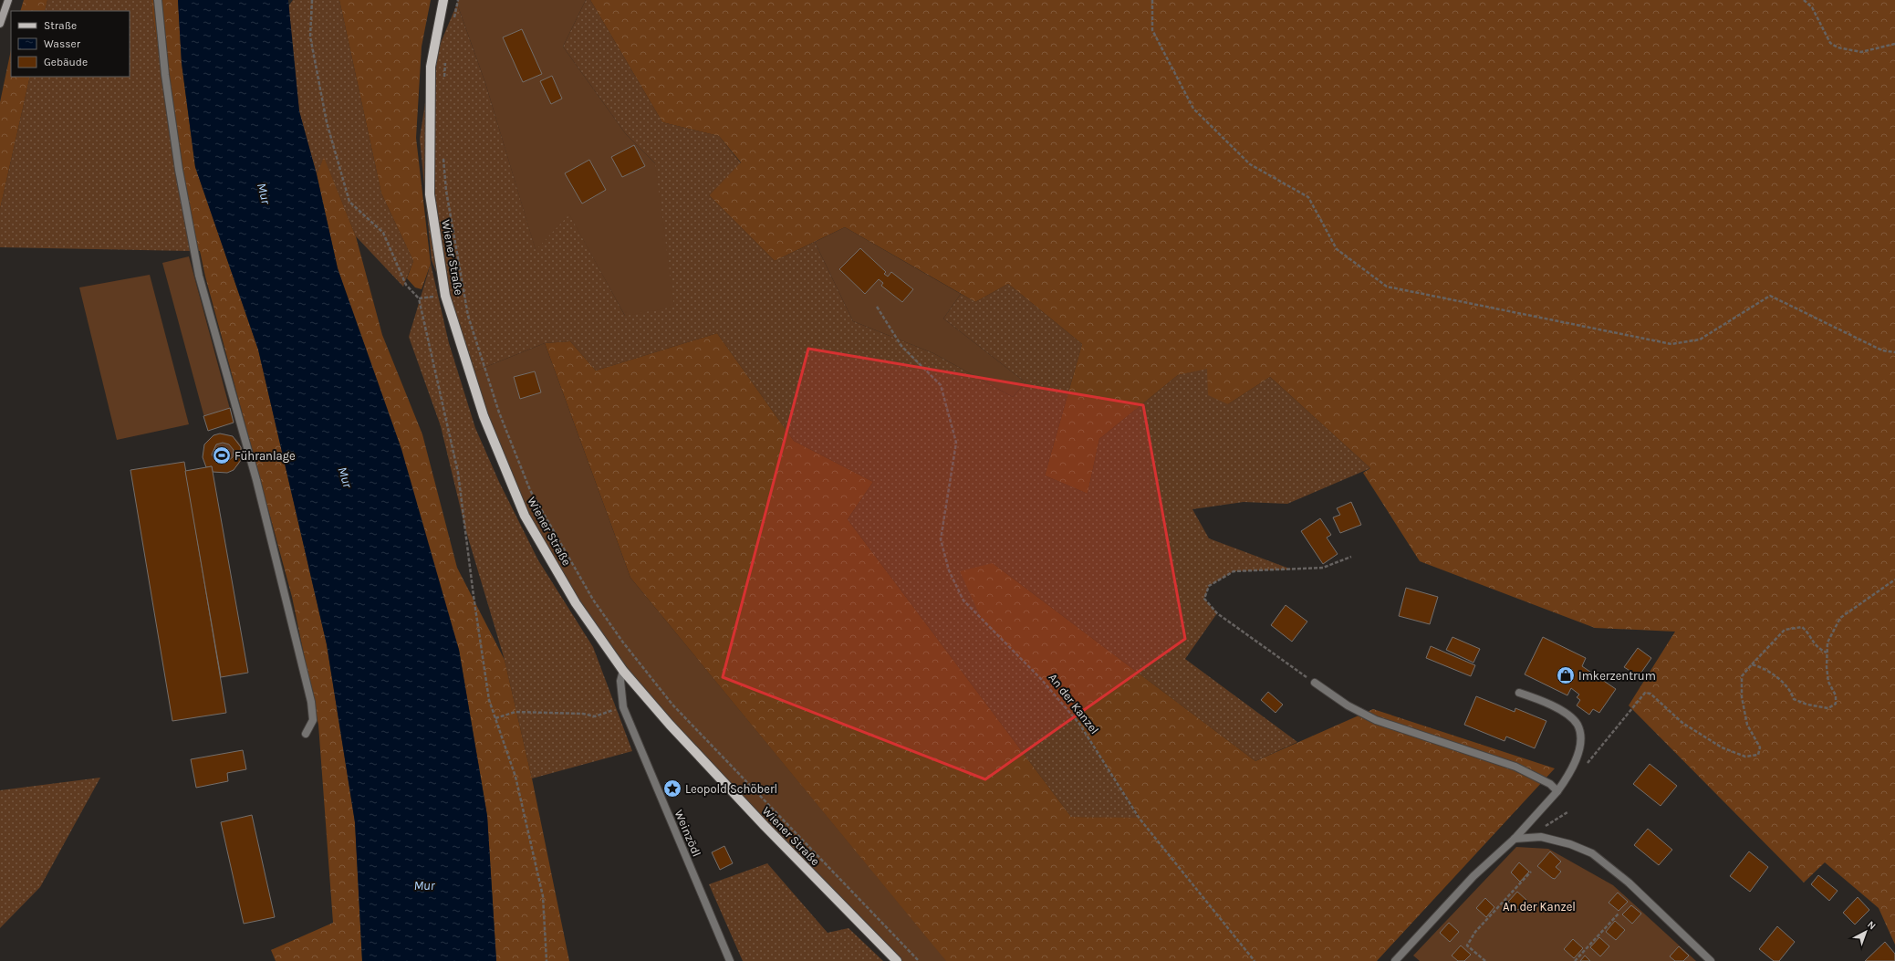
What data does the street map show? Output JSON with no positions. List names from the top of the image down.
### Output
{
  "streets": {
    "main road": ["Wiener Straße"],
    "street": ["Weinzödl"],
    "path": ["An der Kanzel"]
  },
  "crossings": [
    ["Wiener Straße", "Weinzödl"]
  ],
  "water": ["Mur"],
  "parks": ["An der Kanzel"],
  "places": {
    "sports": ["Führanlage"],
    "shop": ["Imkerzentrum"],
    "place": ["Leopold Schöberl"]
  },
  "legend": ["Straße", "Wasser", "Gebäude"],
  "north": "top right"
}
